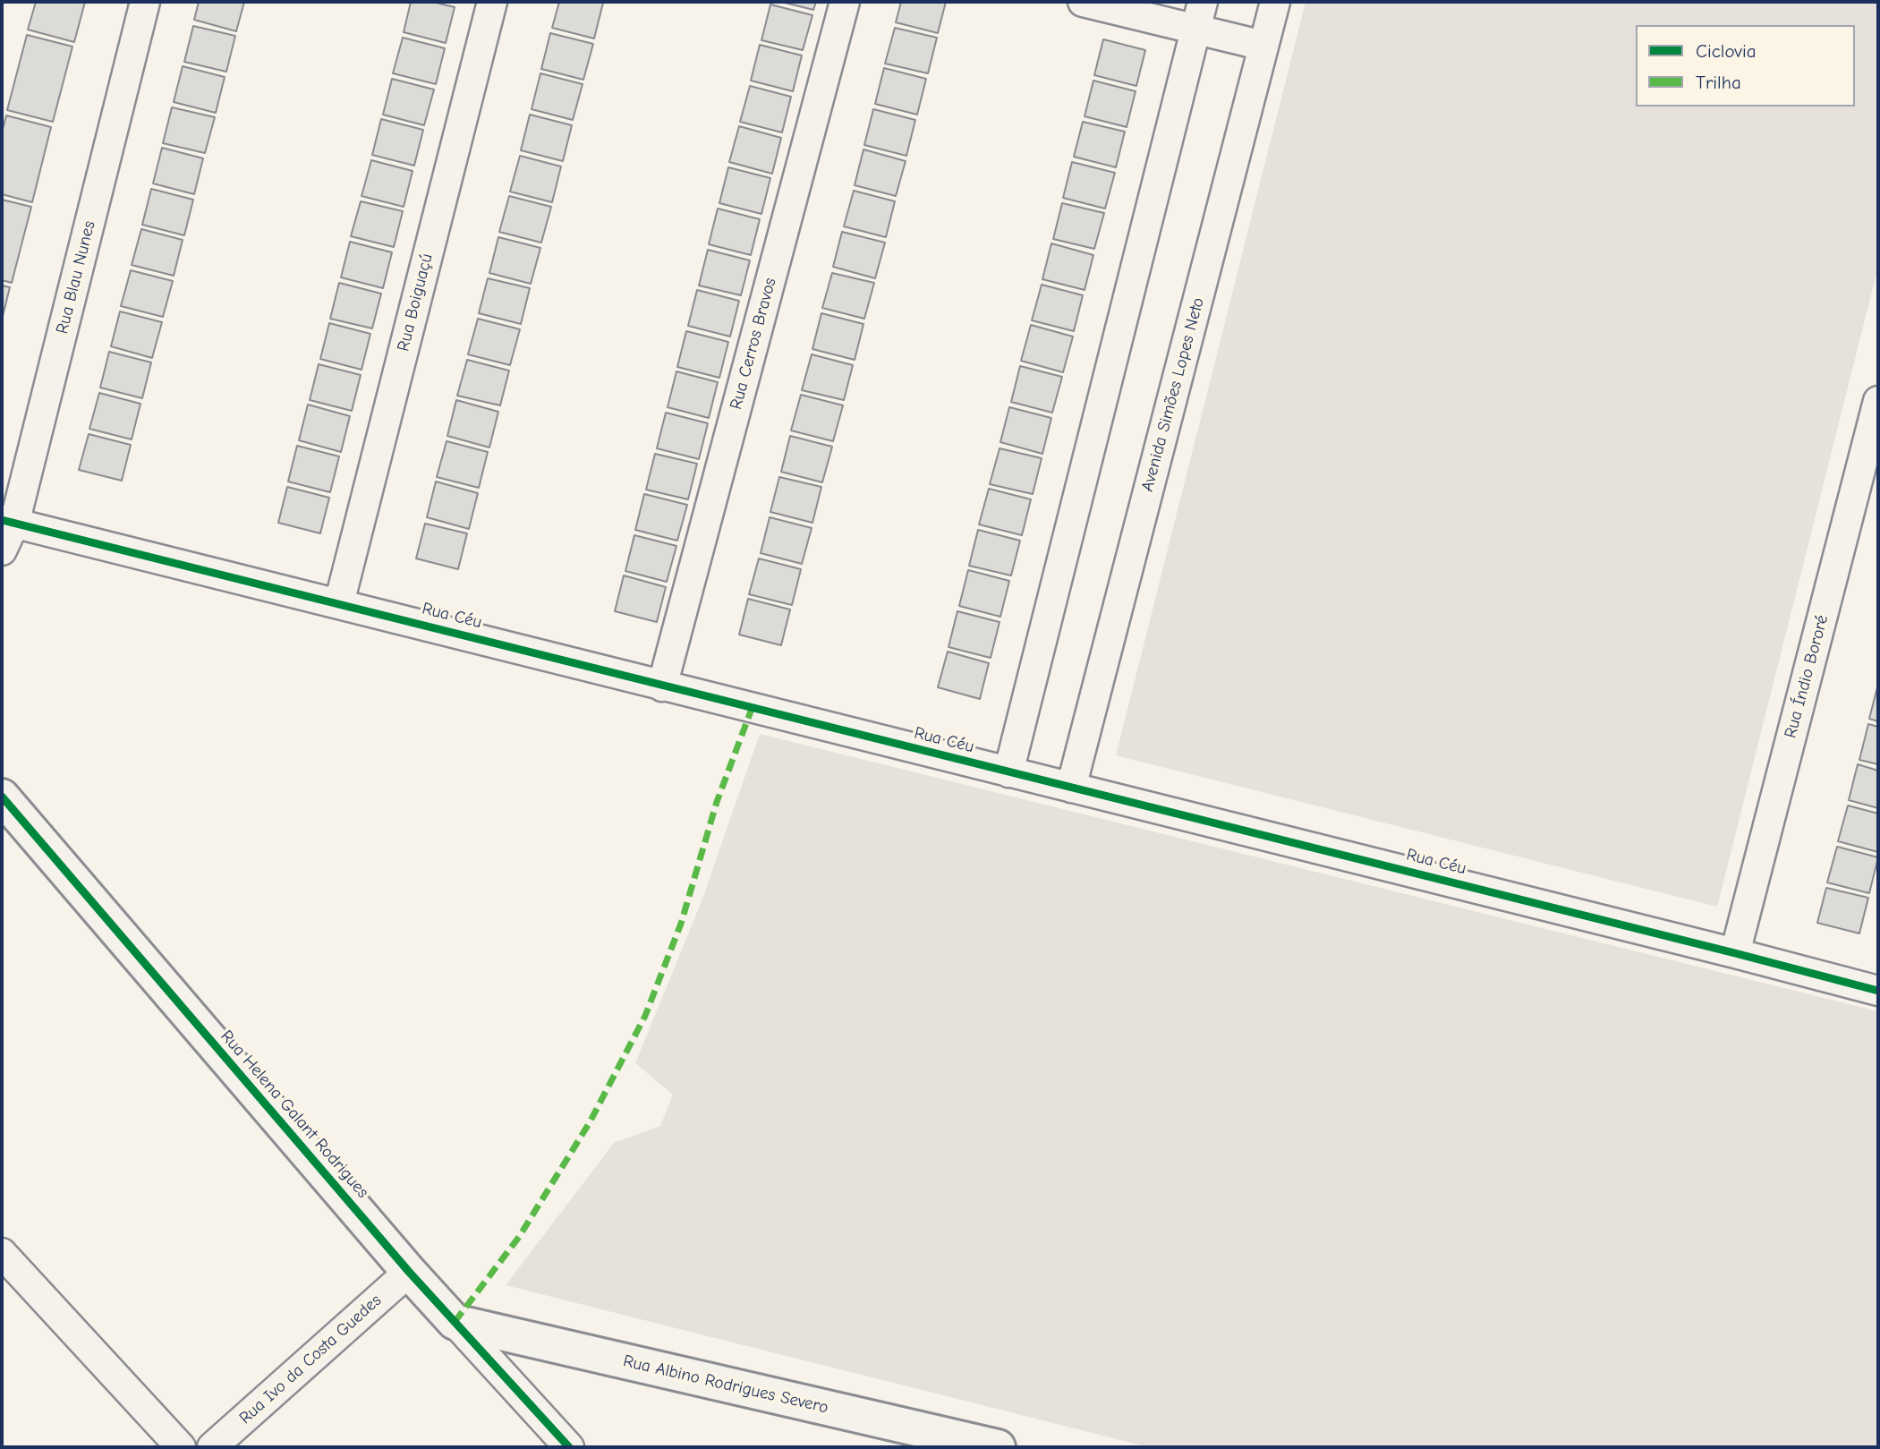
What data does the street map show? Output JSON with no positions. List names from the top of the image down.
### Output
{
  "streets": {
    "street": [
      "Rua Blau Nunes",
      "Rua Boiguaçú",
      "Rua Cerros Bravos",
      "Avenida Simões Lopes Neto",
      "Rua Céu",
      "Rua Índio Bororé",
      "Rua Helena Galant Rodrigues",
      "Rua Ivo da Costa Guedes",
      "Rua Albino Rodrigues Severo"
    ]
  },
  "crossings": [
    ["Rua Blau Nunes", "Rua Céu"],
    ["Rua Boiguaçú", "Rua Céu"],
    ["Rua Cerros Bravos", "Rua Céu"],
    ["Avenida Simões Lopes Neto", "Rua Céu"],
    ["Rua Céu", "Rua Índio Bororé"],
    ["Rua Helena Galant Rodrigues", "Rua Ivo da Costa Guedes"],
    ["Rua Helena Galant Rodrigues", "Rua Albino Rodrigues Severo"]
  ],
  "legend": ["Ciclovia", "Trilha"]
}
